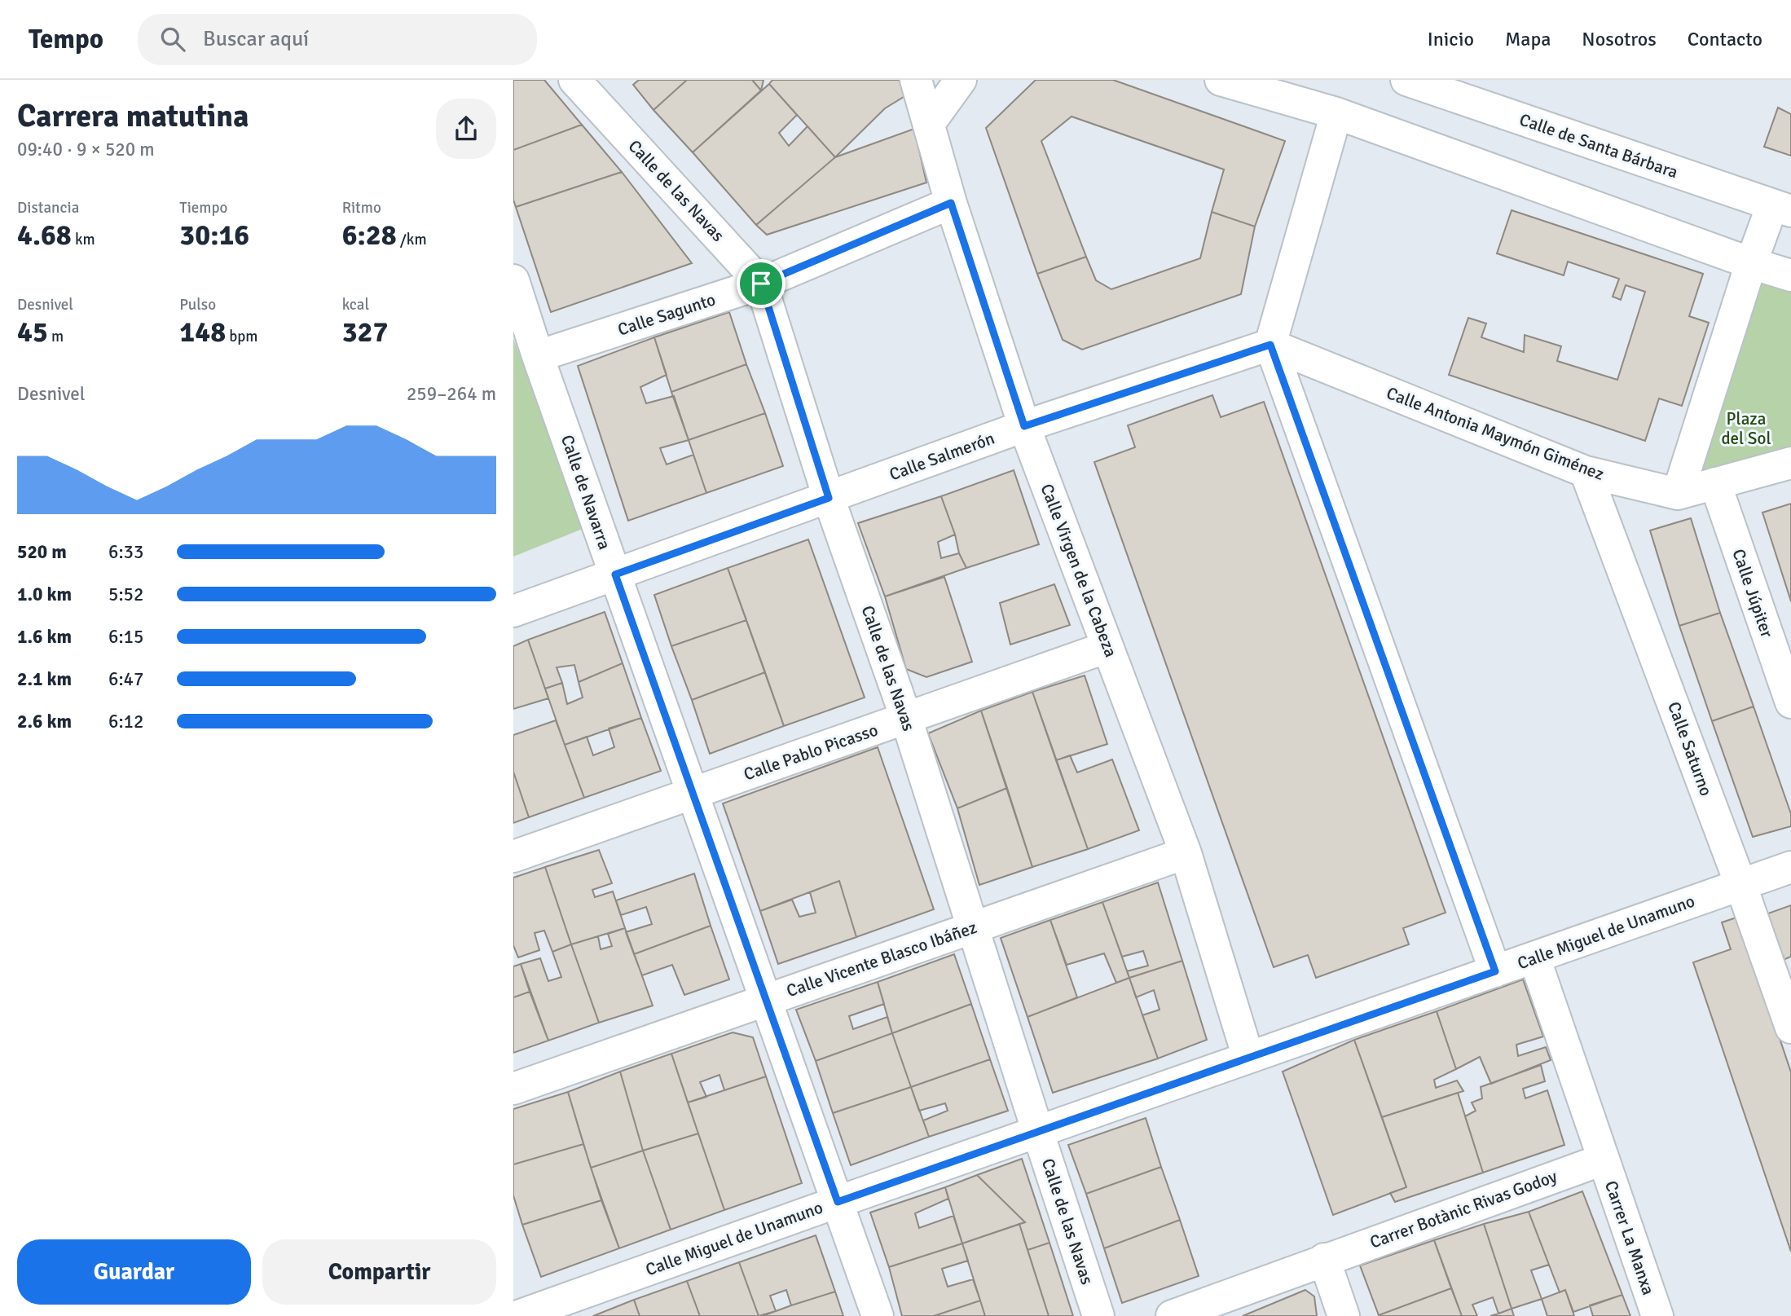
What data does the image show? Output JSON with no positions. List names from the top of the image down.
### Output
{
  "streets": {
    "street": [
      "Calle de Santa Bárbara",
      "Calle de las Navas",
      "Calle Sagunto",
      "Calle Antonia Maymón Giménez",
      "Calle Salmerón",
      "Calle de Navarra",
      "Calle Virgen de la Cabeza",
      "Calle Júpiter",
      "Calle Saturno",
      "Calle Pablo Picasso",
      "Calle Miguel de Unamuno",
      "Calle Vicente Blasco Ibáñez",
      "Carrer Botànic Rivas Godoy",
      "Carrer La Manxa"
    ]
  },
  "crossings": [
    ["Calle de las Navas", "Calle Sagunto"],
    ["Calle de las Navas", "Calle Salmerón"],
    ["Calle de las Navas", "Calle Pablo Picasso"],
    ["Calle de las Navas", "Calle Miguel de Unamuno"],
    ["Calle de las Navas", "Calle Vicente Blasco Ibáñez"],
    ["Calle Sagunto", "Calle de Navarra"],
    ["Calle Sagunto", "Calle Virgen de la Cabeza"],
    ["Calle Antonia Maymón Giménez", "Calle Salmerón"],
    ["Calle Antonia Maymón Giménez", "Calle Júpiter"],
    ["Calle Antonia Maymón Giménez", "Calle Saturno"],
    ["Calle Salmerón", "Calle de Navarra"],
    ["Calle Salmerón", "Calle Virgen de la Cabeza"],
    ["Calle de Navarra", "Calle Pablo Picasso"],
    ["Calle de Navarra", "Calle Miguel de Unamuno"],
    ["Calle de Navarra", "Calle Vicente Blasco Ibáñez"],
    ["Calle Virgen de la Cabeza", "Calle Pablo Picasso"],
    ["Calle Virgen de la Cabeza", "Calle Miguel de Unamuno"],
    ["Calle Virgen de la Cabeza", "Calle Vicente Blasco Ibáñez"],
    ["Calle Saturno", "Calle Miguel de Unamuno"],
    ["Calle Miguel de Unamuno", "Carrer La Manxa"],
    ["Carrer Botànic Rivas Godoy", "Carrer La Manxa"]
  ],
  "parks": ["Plaza del Sol"],
  "page": {
    "header": "Tempo",
    "search": "Buscar aquí",
    "nav": [
      "Inicio",
      "Mapa",
      "Nosotros",
      "Contacto"
    ],
    "heading": ["Carrera matutina", "09:40 · 9 × 520 m"],
    "stats": [
      ["Distancia", "4.68 km"],
      ["Tiempo", "30:16"],
      ["Ritmo", "6:28 /km"],
      ["Desnivel", "45 m"],
      ["Pulso", "148 bpm"],
      ["kcal", "327"]
    ],
    "chart": ["Desnivel", "259–264 m"],
    "list": [
      {
        "name": "520 m",
        "note": "6:33"
      },
      {
        "name": "1.0 km",
        "note": "5:52"
      },
      {
        "name": "1.6 km",
        "note": "6:15"
      },
      {
        "name": "2.1 km",
        "note": "6:47"
      },
      {
        "name": "2.6 km",
        "note": "6:12"
      }
    ],
    "buttons": ["Guardar", "Compartir"]
  }
}
